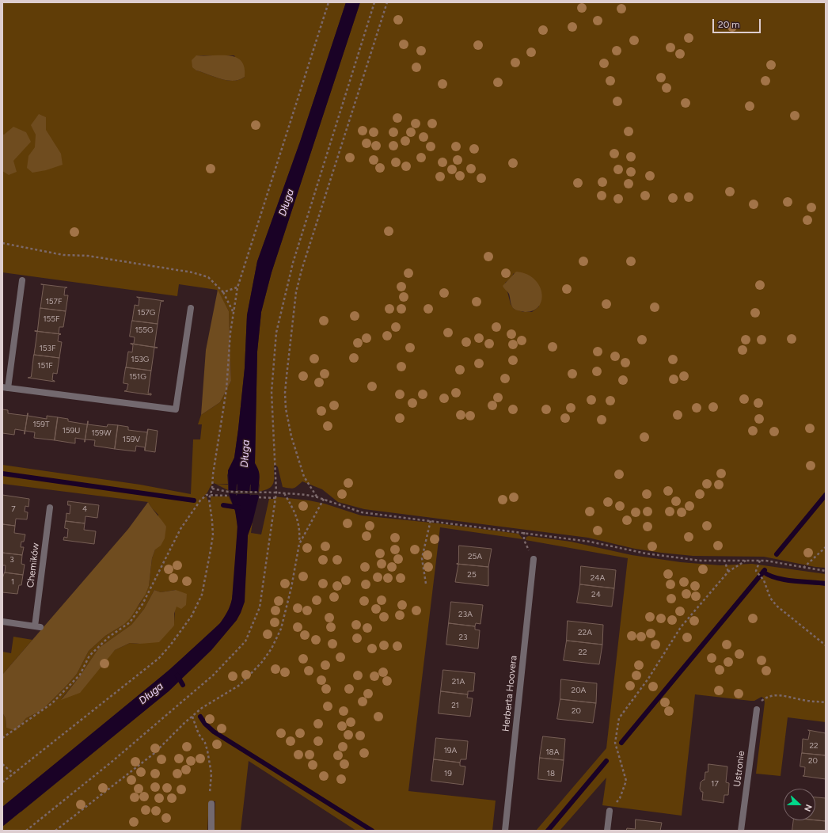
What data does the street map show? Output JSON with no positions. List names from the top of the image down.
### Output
{
  "streets": {
    "street": ["Chemików", "Herberta Hoovera", "Ustronie"]
  },
  "water": ["Długa"],
  "house_numbers": [
    "157F",
    "157G",
    "155F",
    "155G",
    "153F",
    "153G",
    "151F",
    "151G",
    "159T",
    "159U",
    "159W",
    "159V",
    "7",
    "4",
    "25A",
    "3",
    "25",
    "24A",
    "1",
    "24",
    "23A",
    "22A",
    "23",
    "22",
    "21A",
    "20A",
    "21",
    "20",
    "22",
    "19A",
    "18A",
    "20",
    "19",
    "18",
    "17"
  ],
  "scale_bar": "20 m",
  "north": "right"
}
